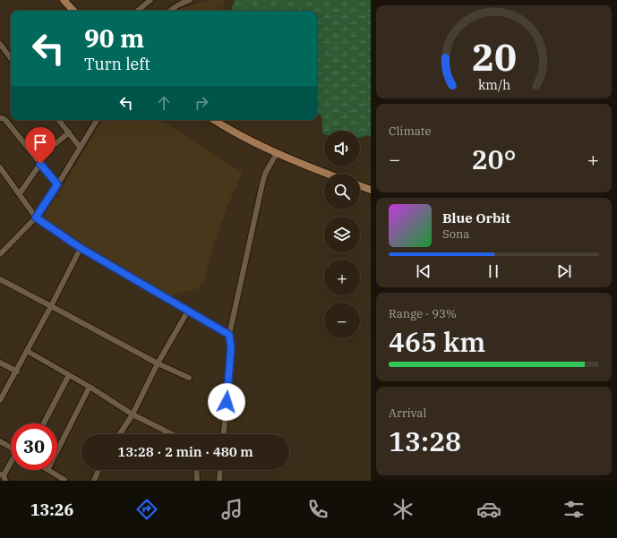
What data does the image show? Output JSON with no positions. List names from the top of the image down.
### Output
{
  "page": {
    "turn": ["90 m", "Turn left"],
    "tile": [
      "Climate",
      ["Range · 93%", "465 km"],
      ["Arrival", "13:28"]
    ],
    "map_buttons": ["+", "−"],
    "heat": ["−", "20°", "+"],
    "song": ["Blue Orbit", "Sona"],
    "limit": "30",
    "trip": "13:28 · 2 min · 480 m",
    "tabs": "13:26",
    "gauge": ["20", "km/h"]
  }
}
